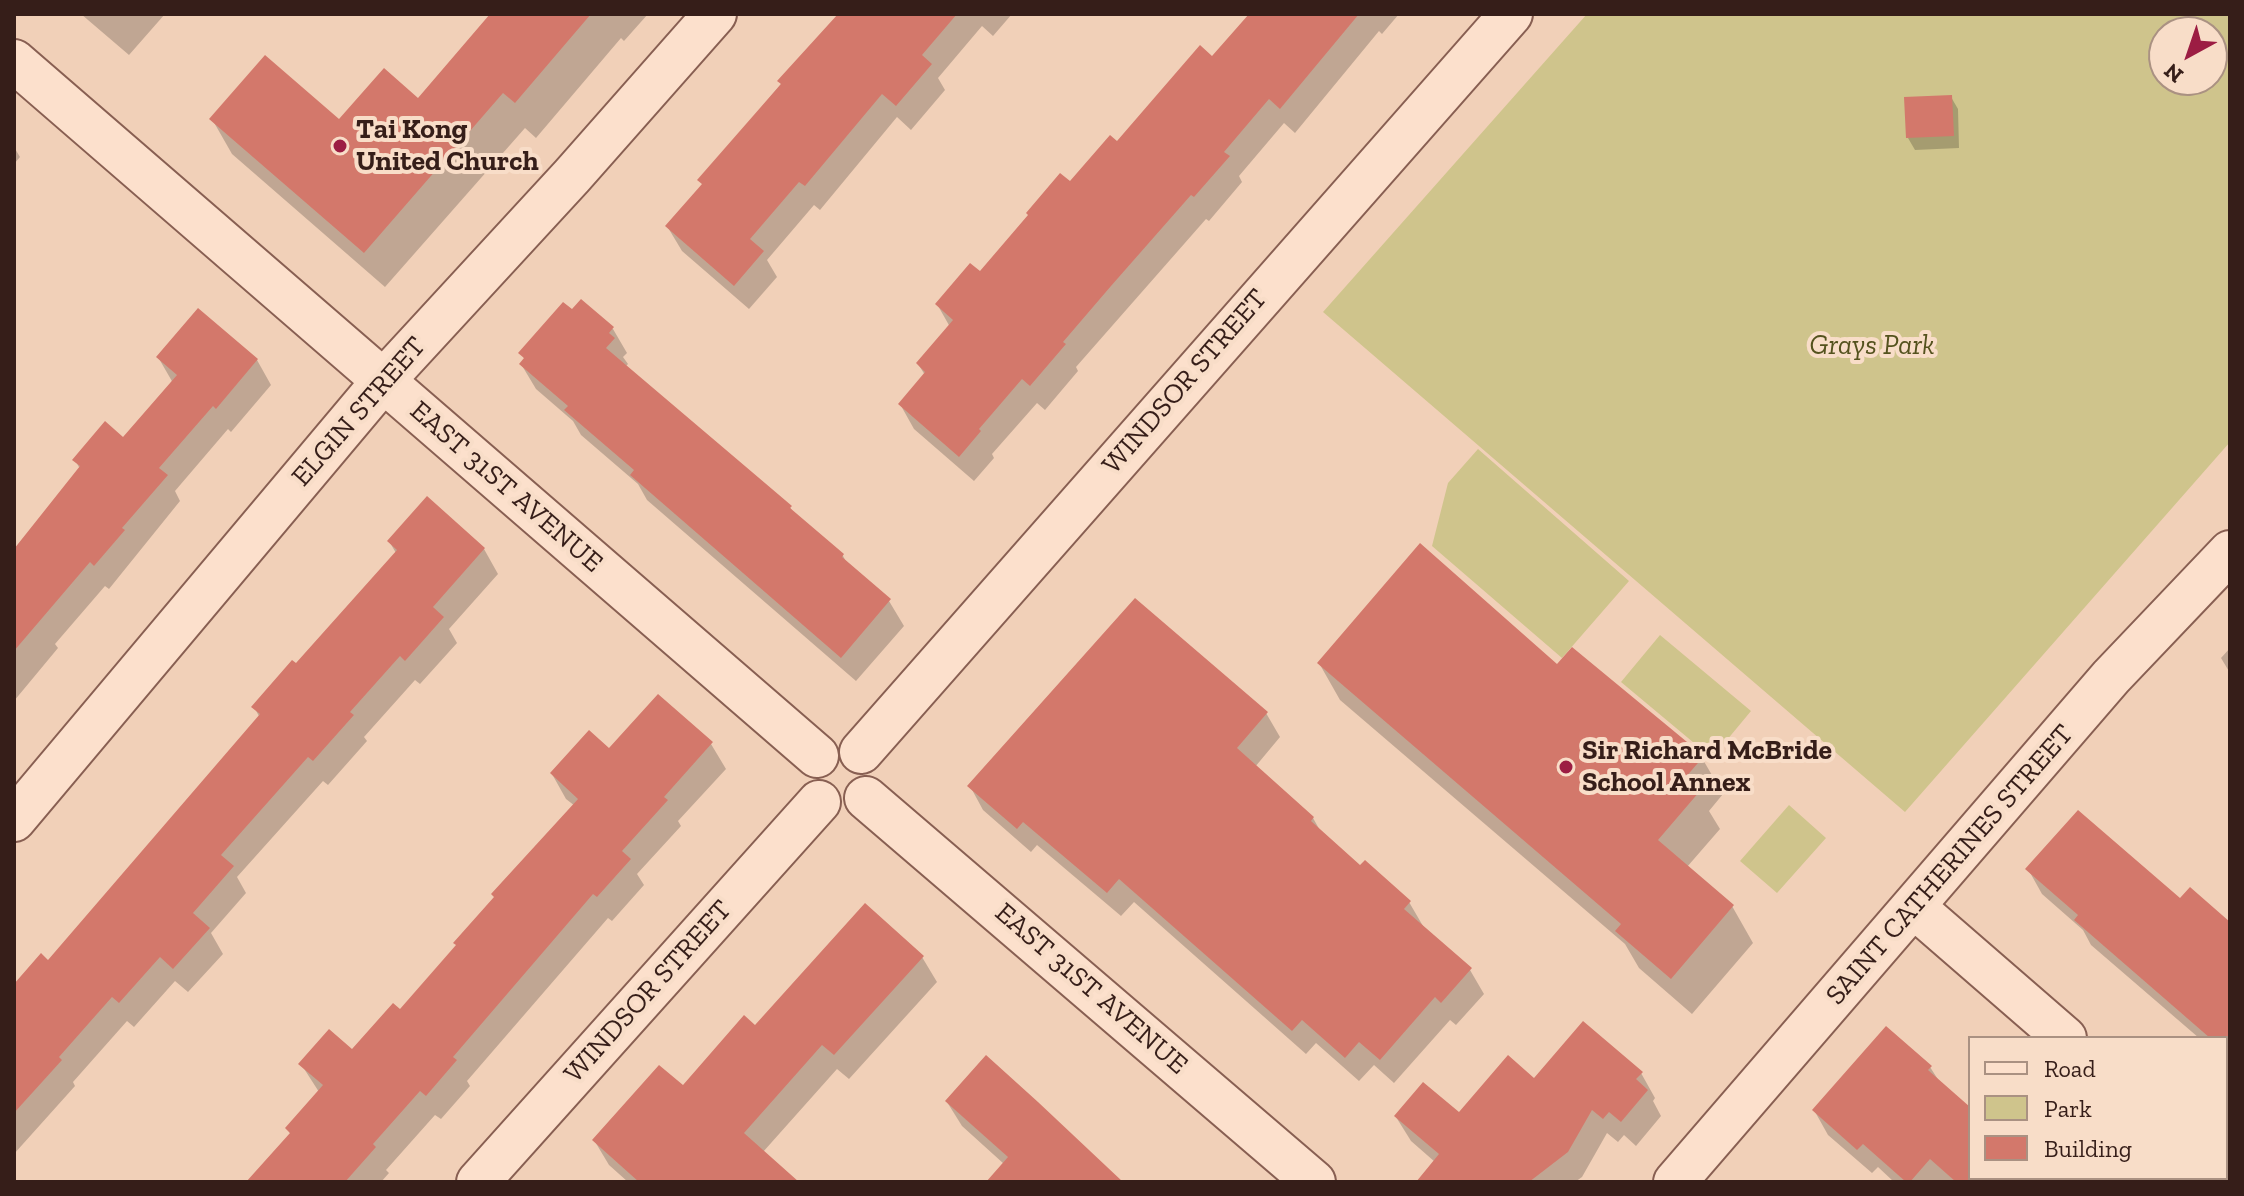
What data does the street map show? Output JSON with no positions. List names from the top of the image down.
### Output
{
  "streets": {
    "street": [
      "WINDSOR STREET",
      "ELGIN STREET",
      "EAST 31ST AVENUE",
      "SAINT CATHERINES STREET"
    ]
  },
  "crossings": [
    ["WINDSOR STREET", "EAST 31ST AVENUE"],
    ["ELGIN STREET", "EAST 31ST AVENUE"]
  ],
  "parks": ["Grays Park"],
  "places": ["Tai Kong United Church", "Sir Richard McBride School Annex"],
  "legend": ["Road", "Park", "Building"],
  "north": "bottom left"
}
